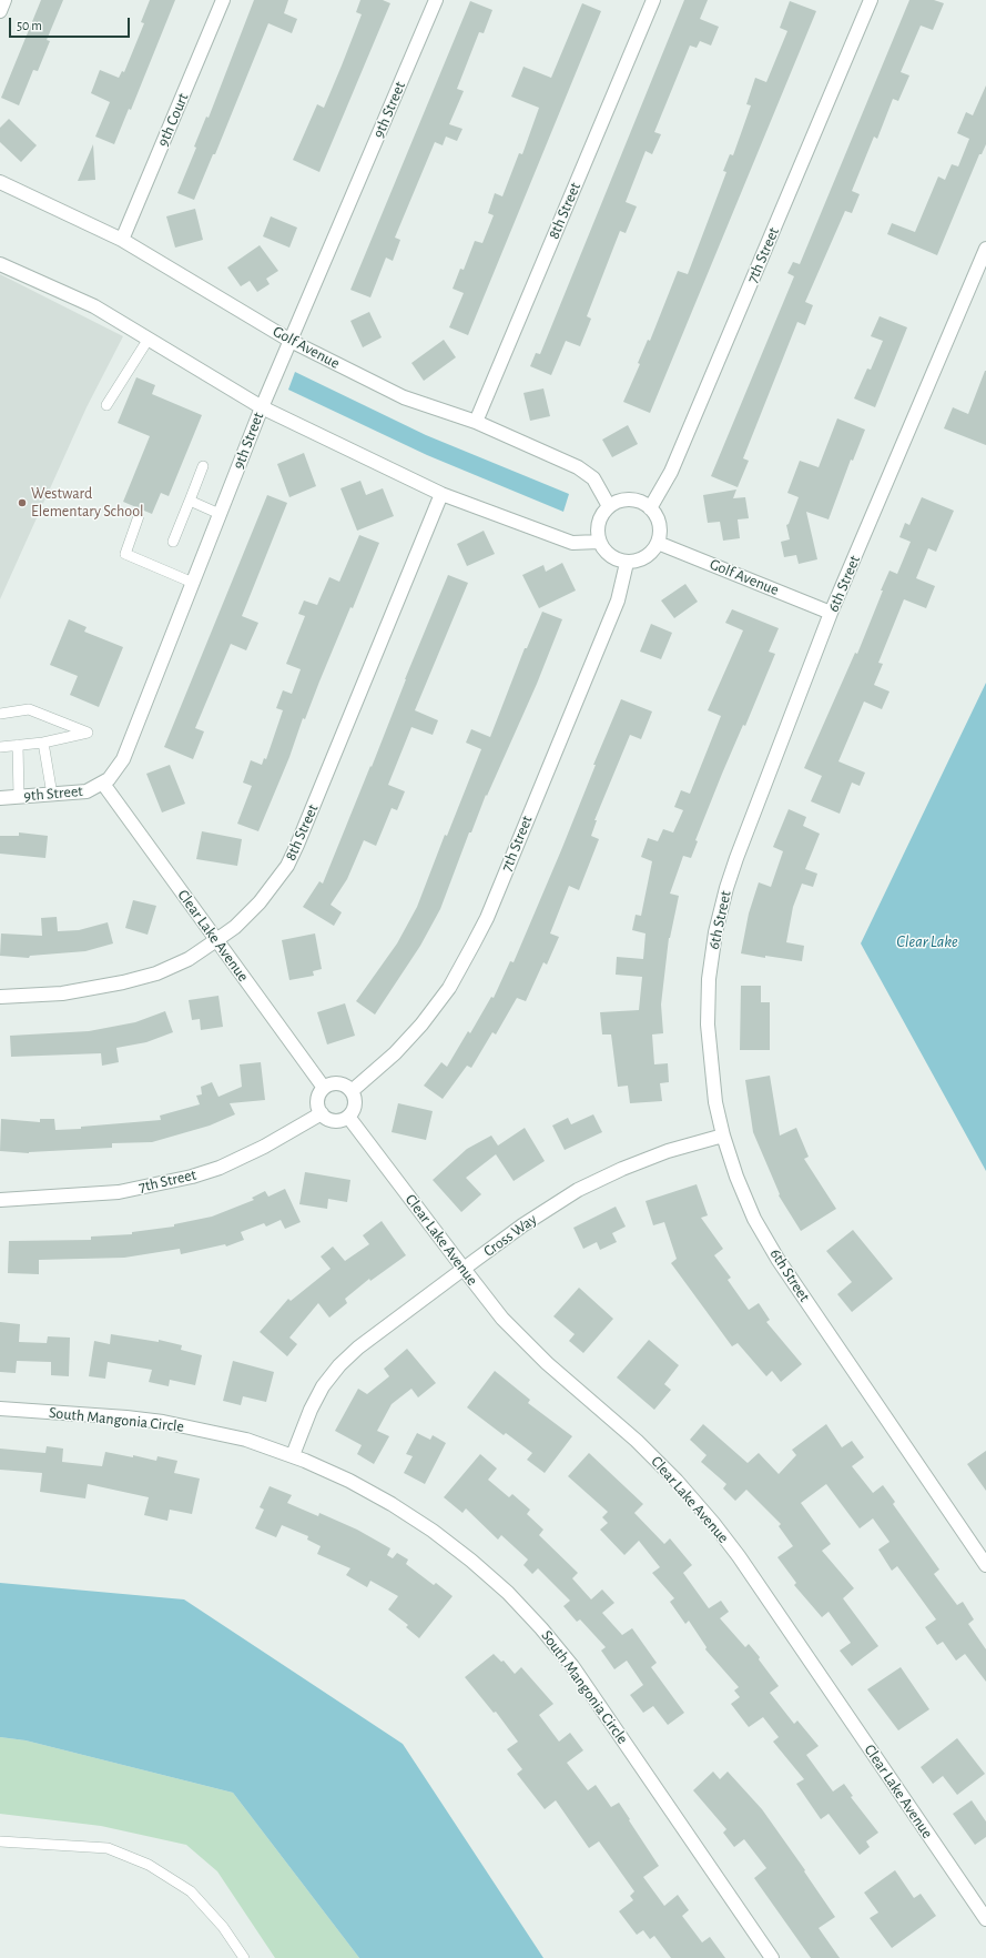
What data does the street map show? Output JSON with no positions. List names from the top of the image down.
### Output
{
  "streets": {
    "street": [
      "9th Street",
      "9th Court",
      "8th Street",
      "7th Street",
      "Golf Avenue",
      "6th Street",
      "Clear Lake Avenue",
      "Cross Way",
      "South Mangonia Circle"
    ]
  },
  "crossings": [
    ["9th Street", "Golf Avenue"],
    ["9th Street", "Clear Lake Avenue"],
    ["9th Court", "Golf Avenue"],
    ["8th Street", "Golf Avenue"],
    ["8th Street", "Clear Lake Avenue"],
    ["7th Street", "Golf Avenue"],
    ["7th Street", "Clear Lake Avenue"],
    ["Golf Avenue", "6th Street"],
    ["6th Street", "Cross Way"],
    ["Clear Lake Avenue", "Cross Way"],
    ["Cross Way", "South Mangonia Circle"]
  ],
  "water": ["Clear Lake"],
  "places": ["Westward Elementary School"],
  "scale_bar": "50 m"
}
